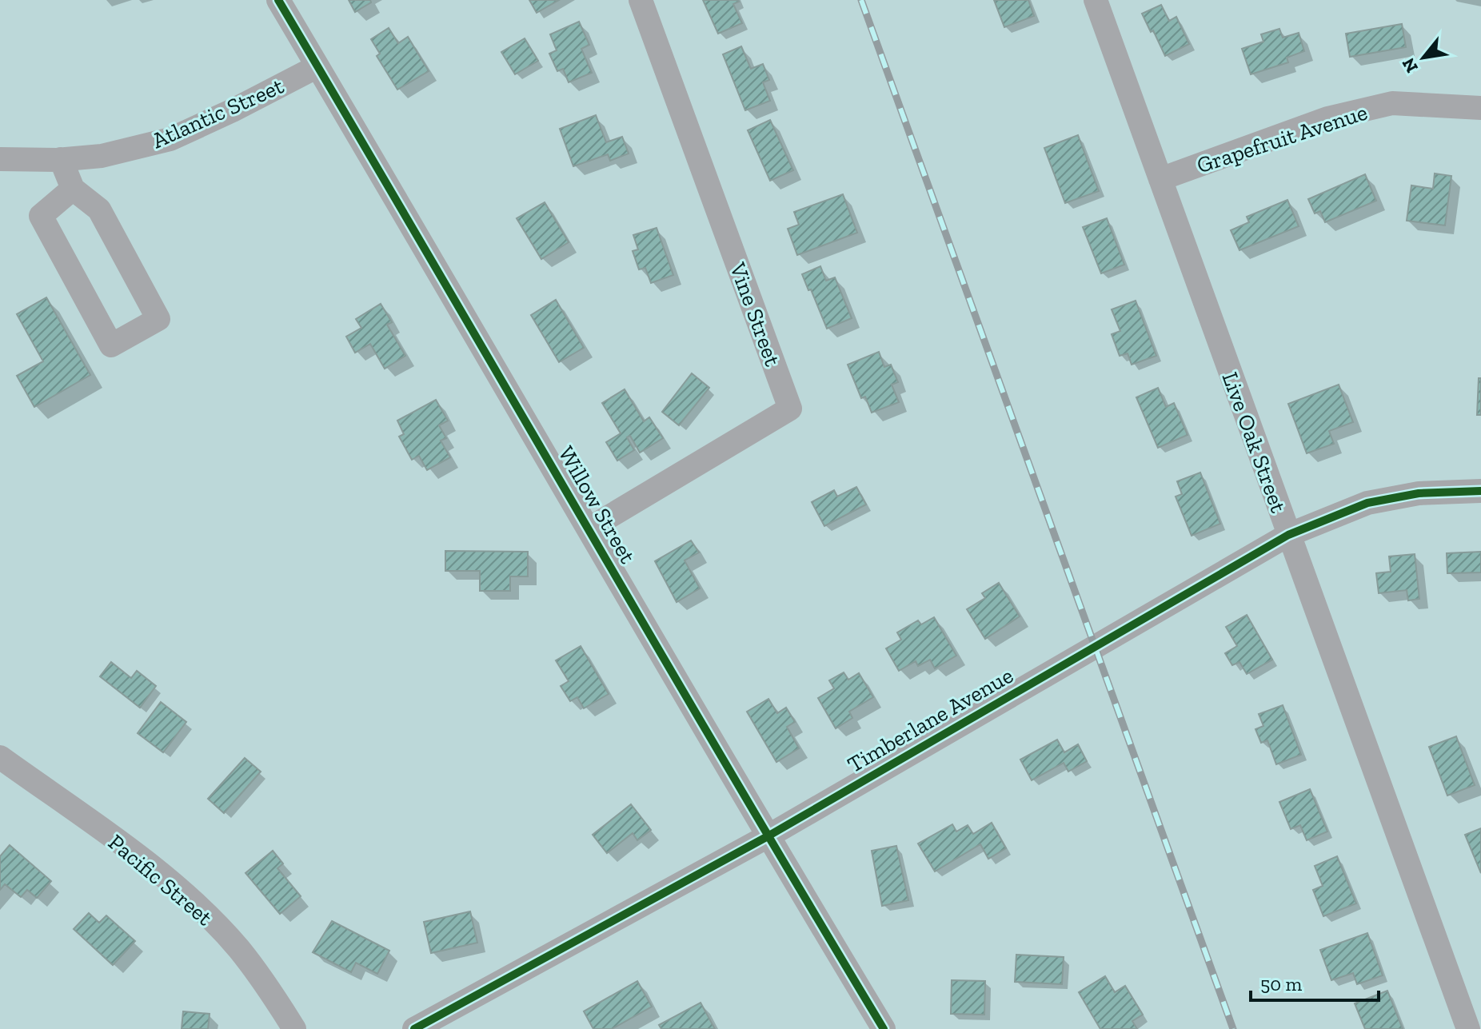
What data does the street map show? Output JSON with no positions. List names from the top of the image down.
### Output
{
  "streets": {
    "street": [
      "Atlantic Street",
      "Grapefruit Avenue",
      "Vine Street",
      "Live Oak Street",
      "Willow Street",
      "Timberlane Avenue",
      "Pacific Street"
    ]
  },
  "crossings": [
    ["Atlantic Street", "Willow Street"],
    ["Grapefruit Avenue", "Live Oak Street"],
    ["Vine Street", "Willow Street"],
    ["Live Oak Street", "Timberlane Avenue"],
    ["Willow Street", "Timberlane Avenue"]
  ],
  "scale_bar": "50 m",
  "north": "bottom left"
}
